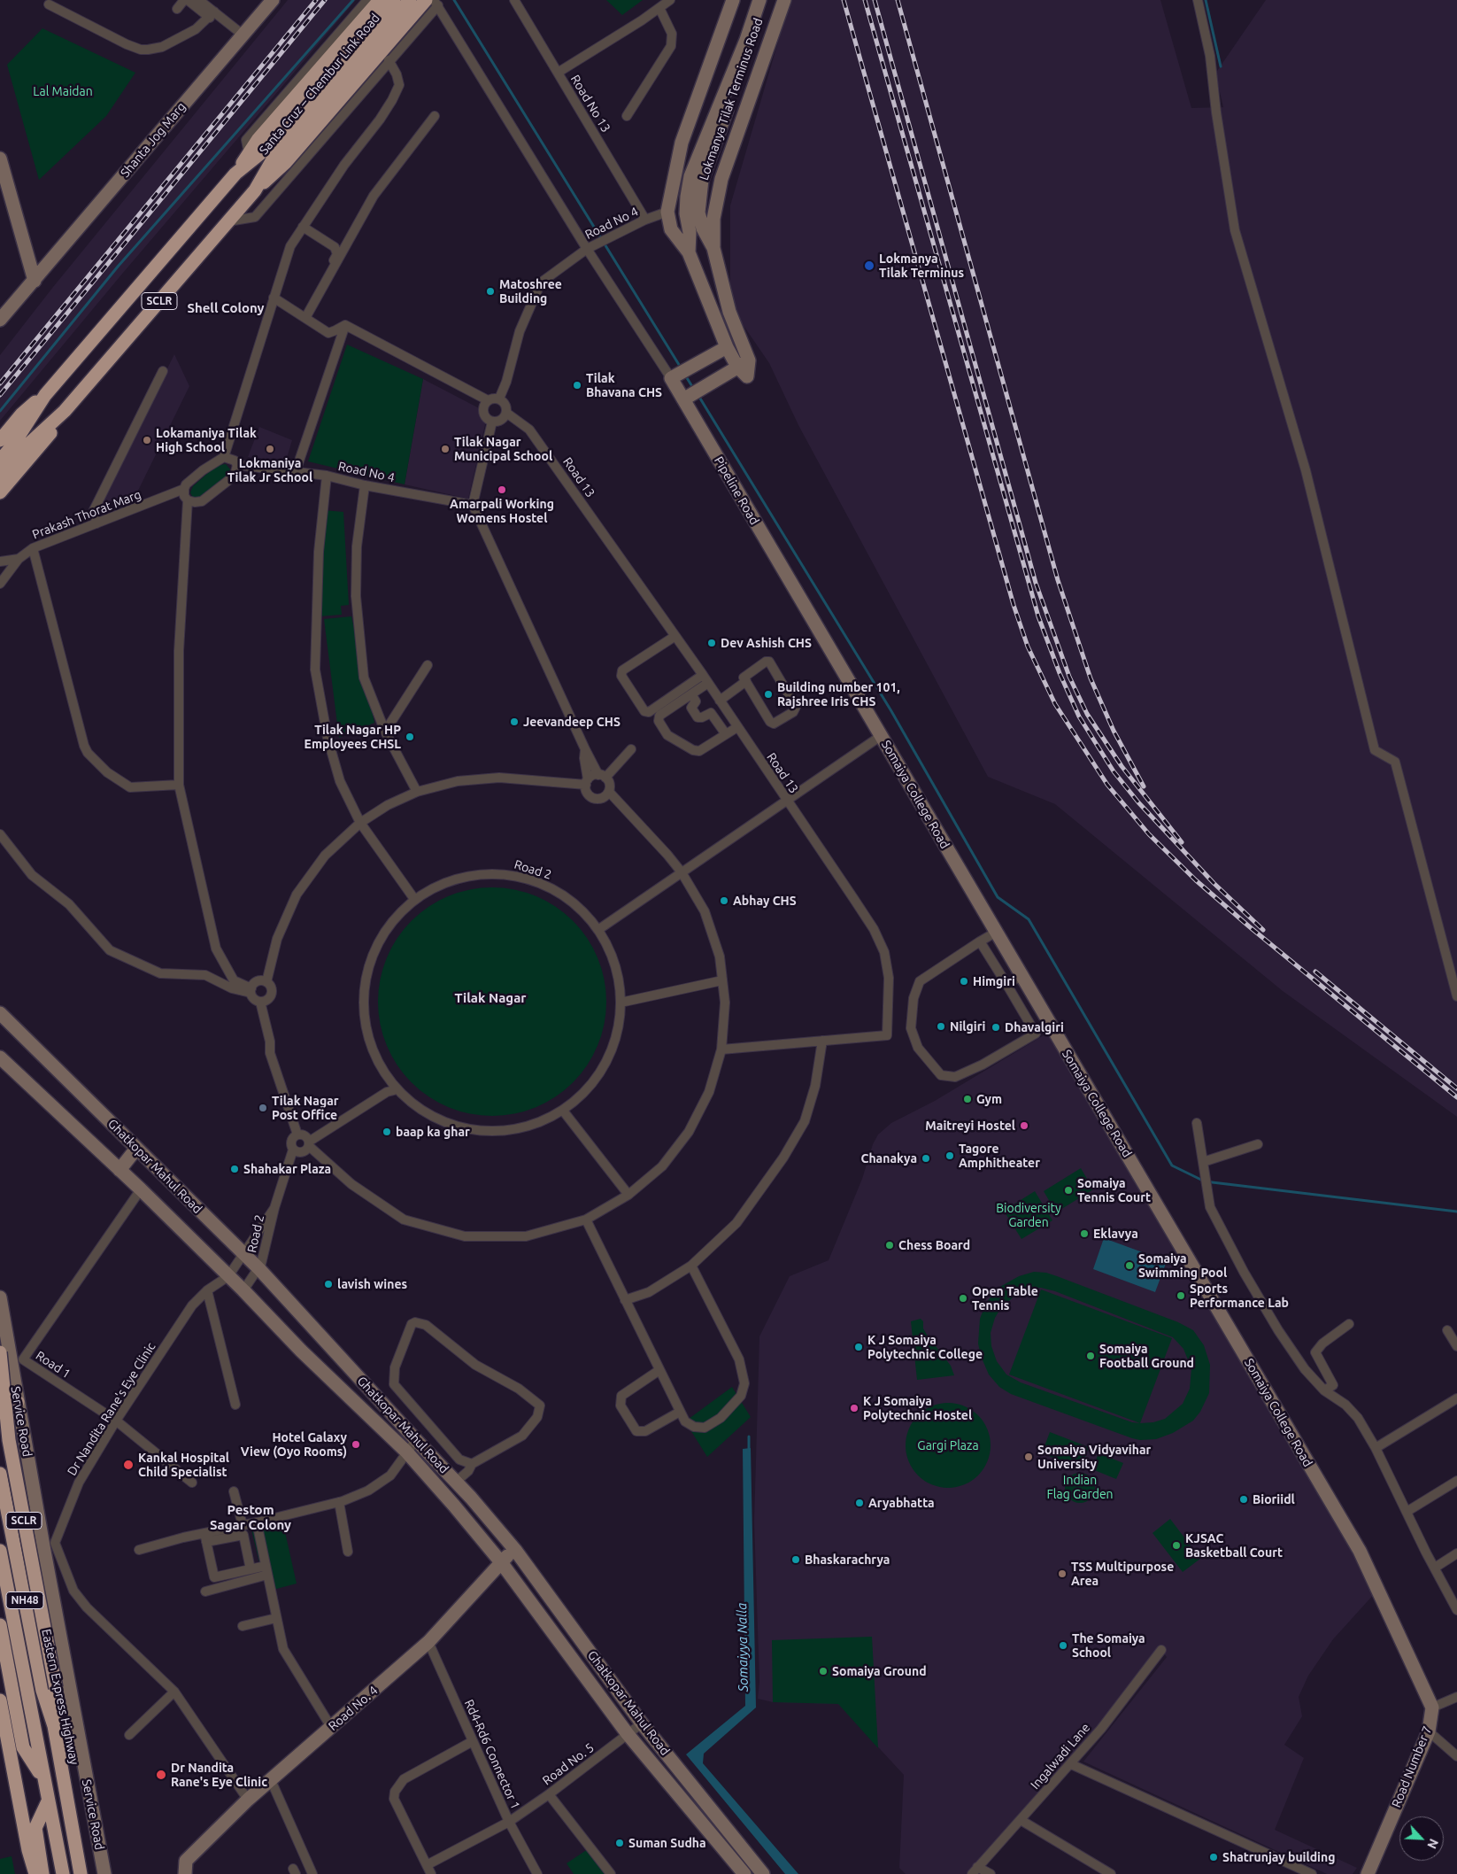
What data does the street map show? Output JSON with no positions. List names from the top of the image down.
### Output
{
  "streets": {
    "highway": [
      "Santa Cruz – Chembur Link Road",
      "SCLR",
      "NH48",
      "Eastern Express Highway"
    ],
    "street": [
      "Lokmanya Tilak Terminus Road",
      "Road No 13",
      "Shanta Jog Marg",
      "Road No 4",
      "Road 13",
      "Pipeline Road",
      "Prakash Thorat Marg",
      "Somaiya College Road",
      "Road 2",
      "Ghatkopar Mahul Road",
      "Road 1",
      "Dr Nandita Rane's Eye Clinic",
      "Service Road",
      "Road No. 4",
      "Rd4-Rd6 Connector 1",
      "Ingalwadi Lane",
      "Road No. 5",
      "Road Number 7"
    ]
  },
  "crossings": [
    ["Santa Cruz – Chembur Link Road", "SCLR"],
    ["Road No 13", "Road No 4"],
    ["Road No 4", "Road 13"],
    ["Road No 4", "Pipeline Road"],
    ["SCLR", "Eastern Express Highway"],
    ["Pipeline Road", "Somaiya College Road"],
    ["Somaiya College Road", "Road Number 7"],
    ["Road 2", "Ghatkopar Mahul Road"],
    ["Ghatkopar Mahul Road", "Road 1"],
    ["Ghatkopar Mahul Road", "Dr Nandita Rane's Eye Clinic"],
    ["Ghatkopar Mahul Road", "Road No. 4"],
    ["Ghatkopar Mahul Road", "Road No. 5"],
    ["Road 1", "Dr Nandita Rane's Eye Clinic"],
    ["Dr Nandita Rane's Eye Clinic", "Service Road"],
    ["Road No. 4", "Rd4-Rd6 Connector 1"],
    ["Rd4-Rd6 Connector 1", "Road No. 5"]
  ],
  "districts": ["Shell Colony", "Tilak Nagar", "Pestom Sagar Colony"],
  "water": ["Somaiyya Nalla"],
  "parks": [
    "Lal Maidan",
    "Biodiversity Garden",
    "Gargi Plaza",
    "Indian Flag Garden"
  ],
  "places": [
    "Lokmanya Tilak Terminus",
    "Matoshree Building",
    "Tilak Bhavana CHS",
    "Lokamaniya Tilak High School",
    "Lokmaniya Tilak Jr School",
    "Tilak Nagar Municipal School",
    "Amarpali Working Womens Hostel",
    "Dev Ashish CHS",
    "Building number 101, Rajshree Iris CHS",
    "Jeevandeep CHS",
    "Tilak Nagar HP Employees CHSL",
    "Abhay CHS",
    "Himgiri",
    "Nilgiri",
    "Dhavalgiri",
    "Gym",
    "Tilak Nagar Post Office",
    "Maitreyi Hostel",
    "baap ka ghar",
    "Tagore Amphitheater",
    "Chanakya",
    "Shahakar Plaza",
    "Somaiya Tennis Court",
    "Eklavya",
    "Chess Board",
    "Somaiya Swimming Pool",
    "lavish wines",
    "Sports Performance Lab",
    "Open Table Tennis",
    "K J Somaiya Polytechnic College",
    "Somaiya Football Ground",
    "K J Somaiya Polytechnic Hostel",
    "Hotel Galaxy View (Oyo Rooms)",
    "Somaiya Vidyavihar University",
    "Kankal Hospital Child Specialist",
    "Bioriidl",
    "Aryabhatta",
    "KJSAC Basketball Court",
    "Bhaskarachrya",
    "TSS Multipurpose Area",
    "The Somaiya School",
    "Somaiya Ground",
    "Dr Nandita Rane's Eye Clinic",
    "Suman Sudha",
    "Shatrunjay building"
  ],
  "north": "bottom right"
}
